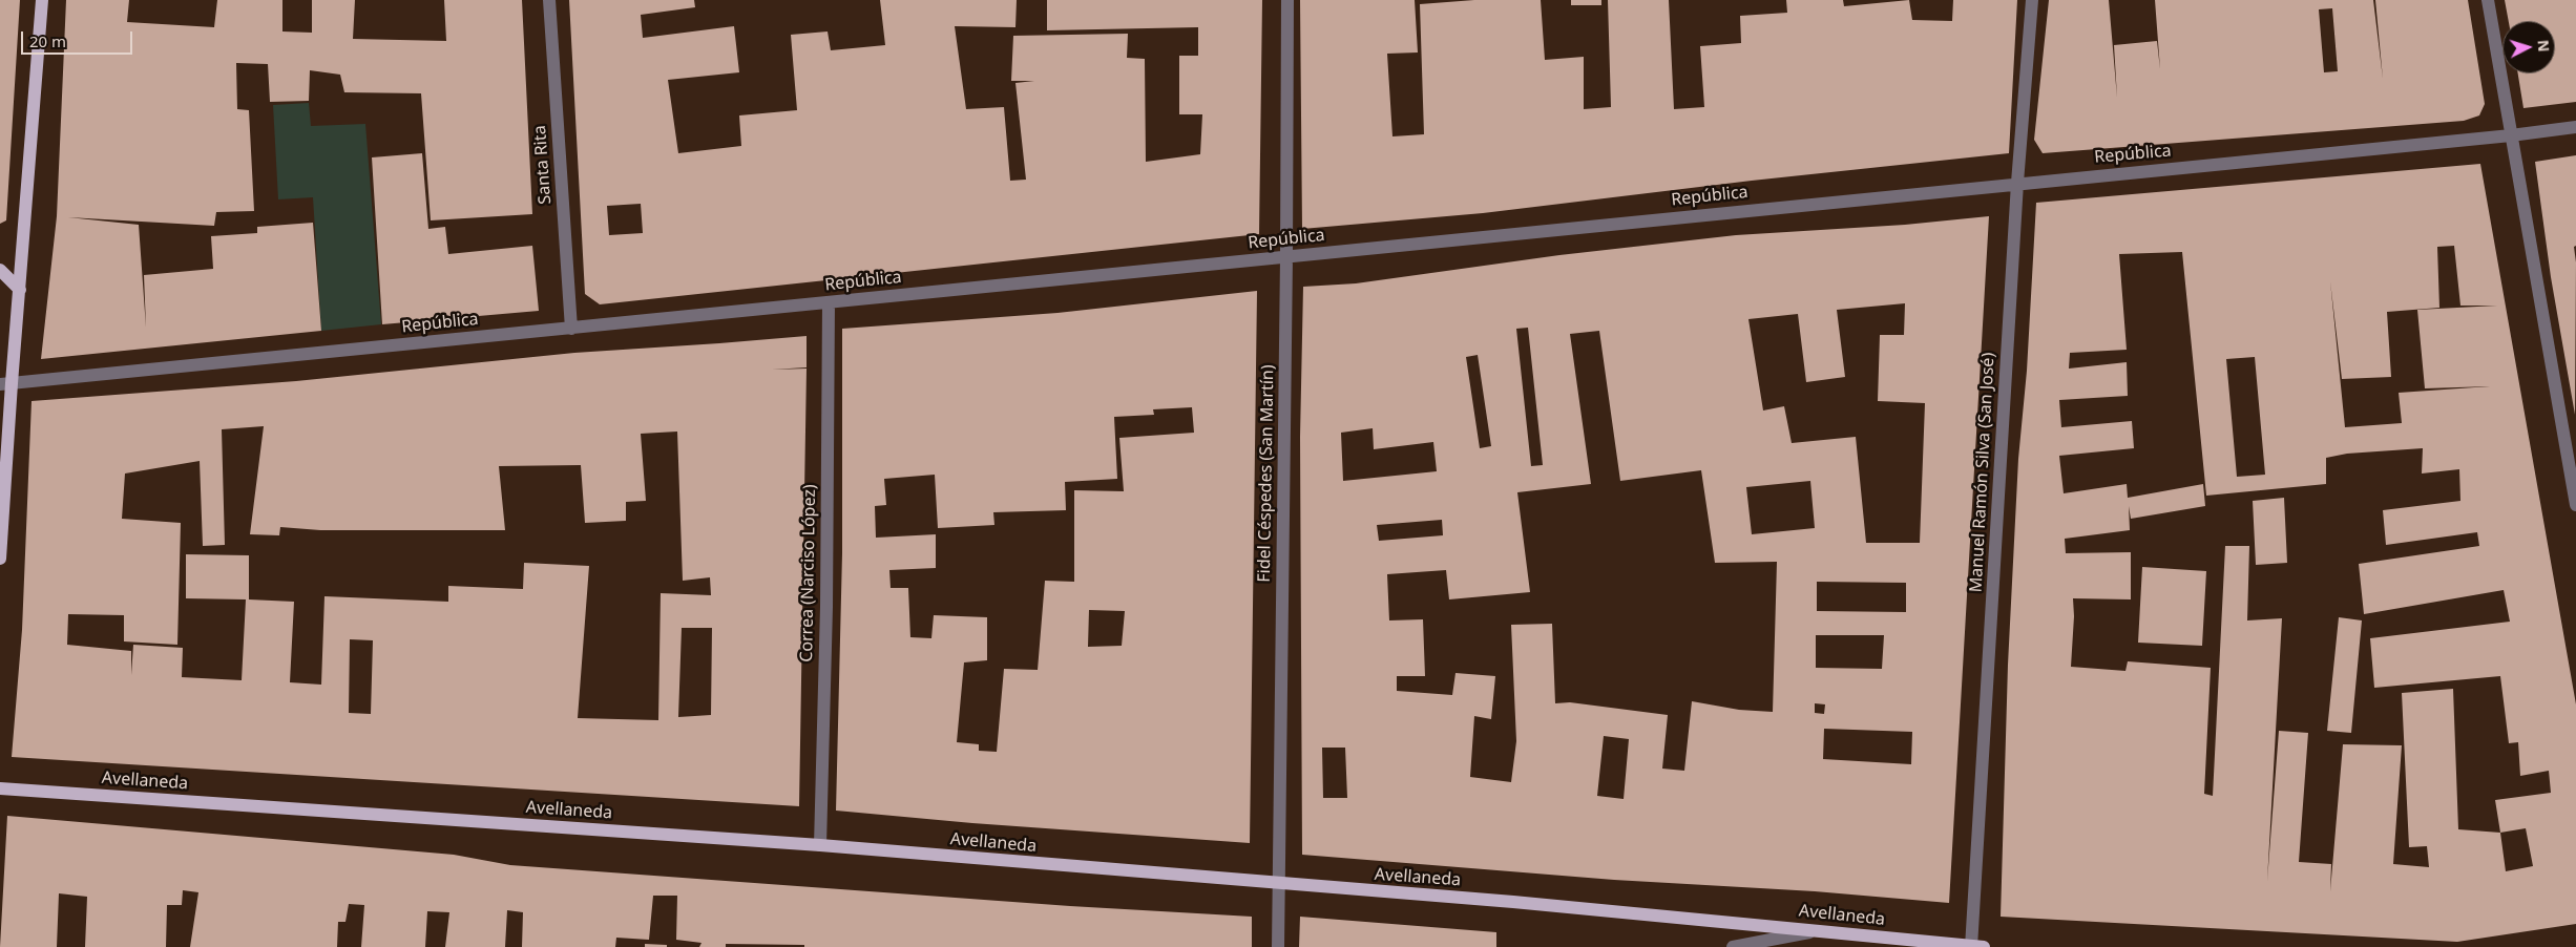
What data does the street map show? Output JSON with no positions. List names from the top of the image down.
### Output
{
  "streets": {
    "main road": ["Avellaneda"],
    "street": [
      "República",
      "Santa Rita",
      "Manuel Ramón Silva (San José)",
      "Fidel Céspedes (San Martín)",
      "Correa (Narciso López)"
    ]
  },
  "crossings": [
    ["República", "Santa Rita"],
    ["República", "Manuel Ramón Silva (San José)"],
    ["República", "Fidel Céspedes (San Martín)"],
    ["República", "Correa (Narciso López)"],
    ["Manuel Ramón Silva (San José)", "Avellaneda"],
    ["Fidel Céspedes (San Martín)", "Avellaneda"],
    ["Correa (Narciso López)", "Avellaneda"]
  ],
  "scale_bar": "20 m",
  "north": "right"
}
